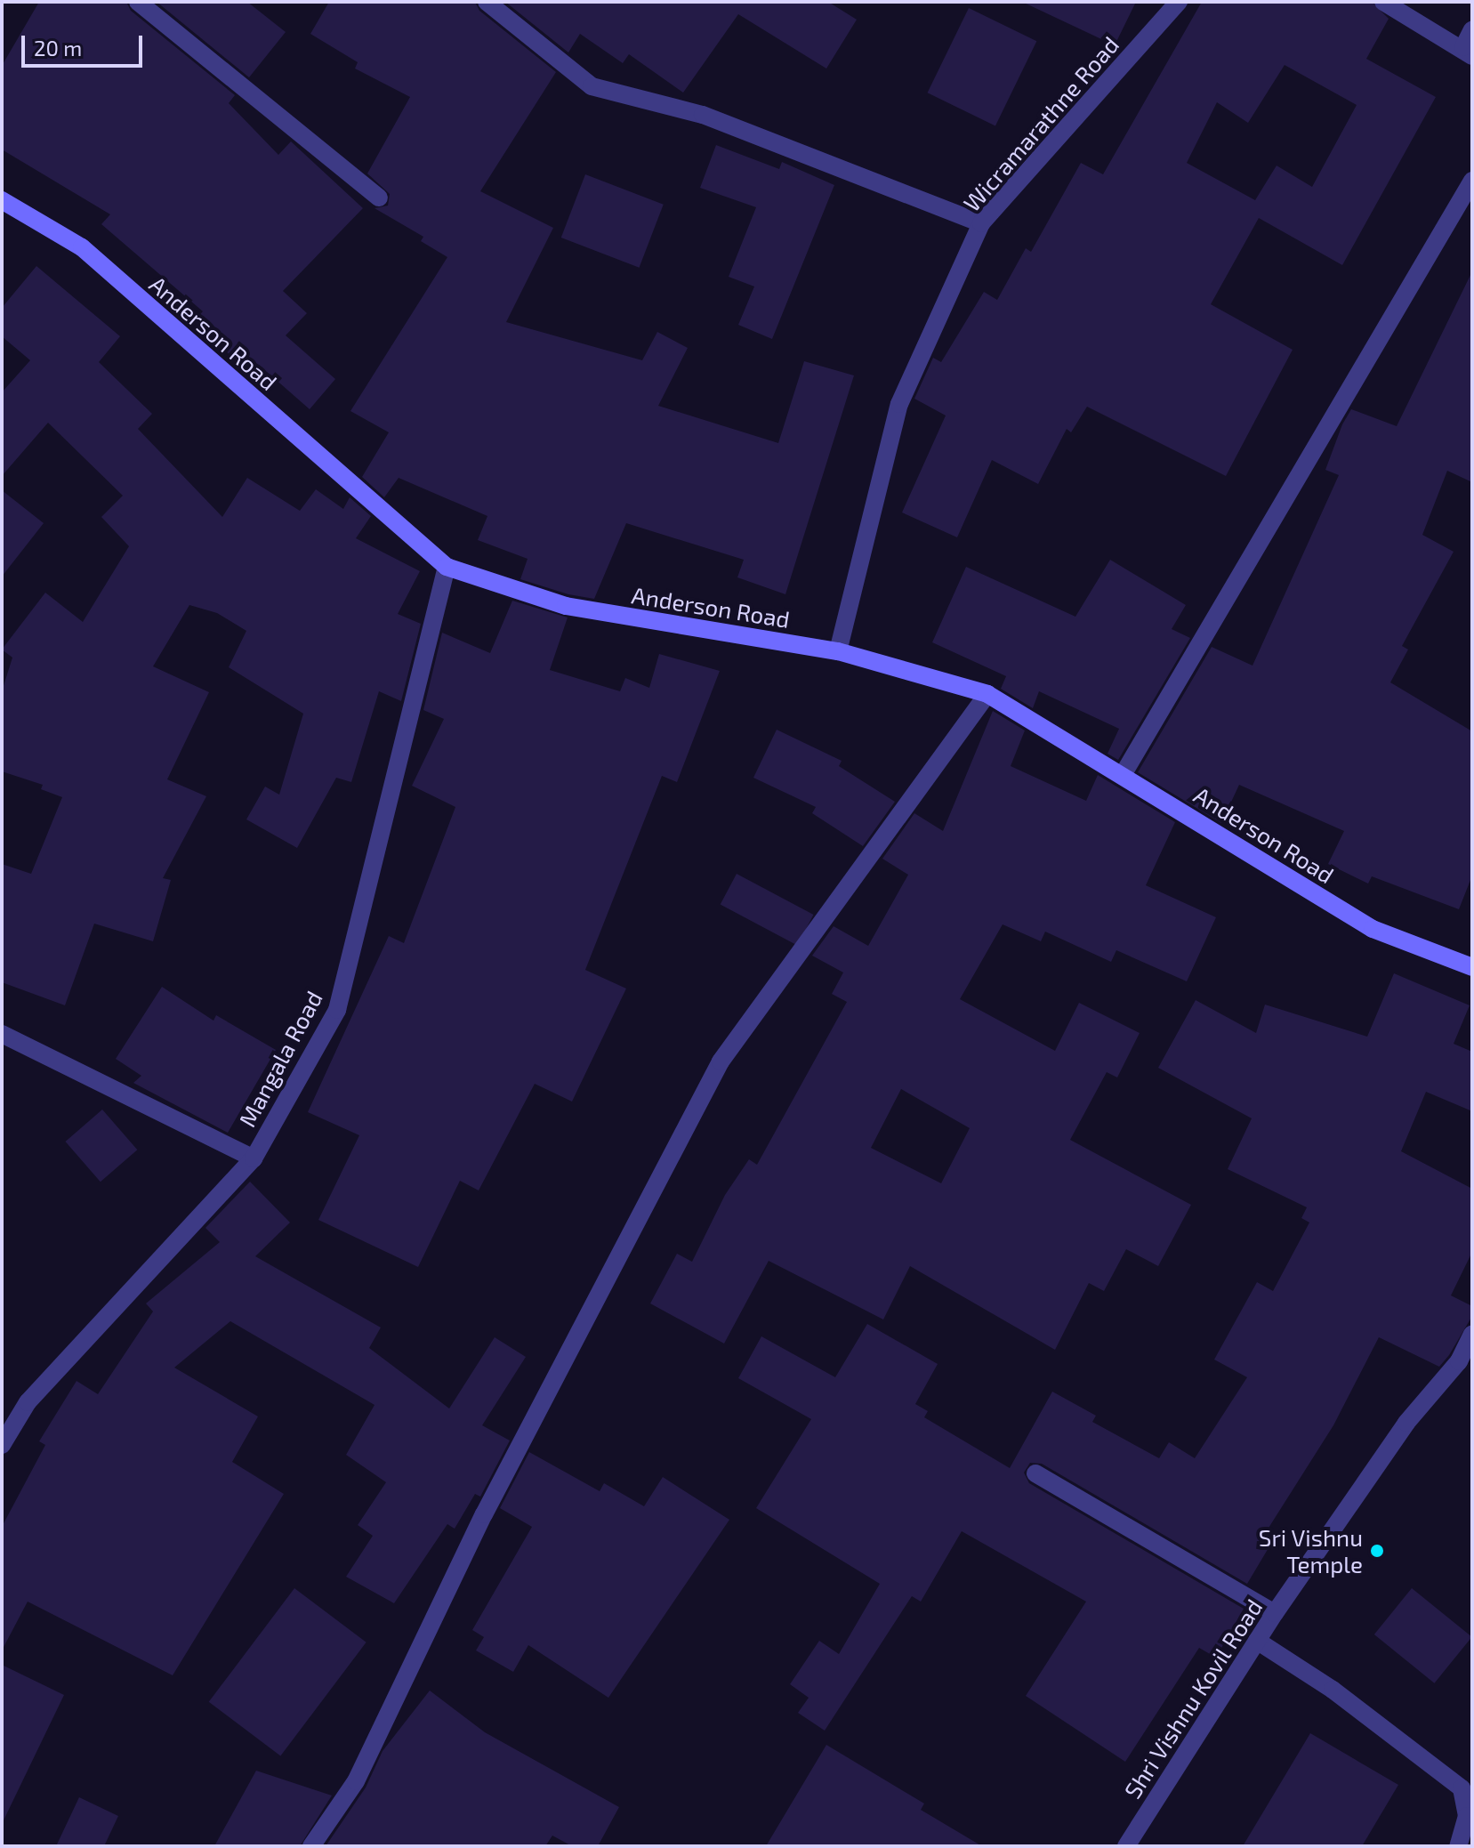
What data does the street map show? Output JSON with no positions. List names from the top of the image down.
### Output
{
  "streets": {
    "main road": ["Anderson Road"],
    "street": ["Wicramarathne Road", "Mangala Road", "Shri Vishnu Kovil Road"]
  },
  "crossings": [
    ["Wicramarathne Road", "Anderson Road"],
    ["Anderson Road", "Mangala Road"]
  ],
  "places": ["Sri Vishnu Temple"],
  "scale_bar": "20 m"
}
